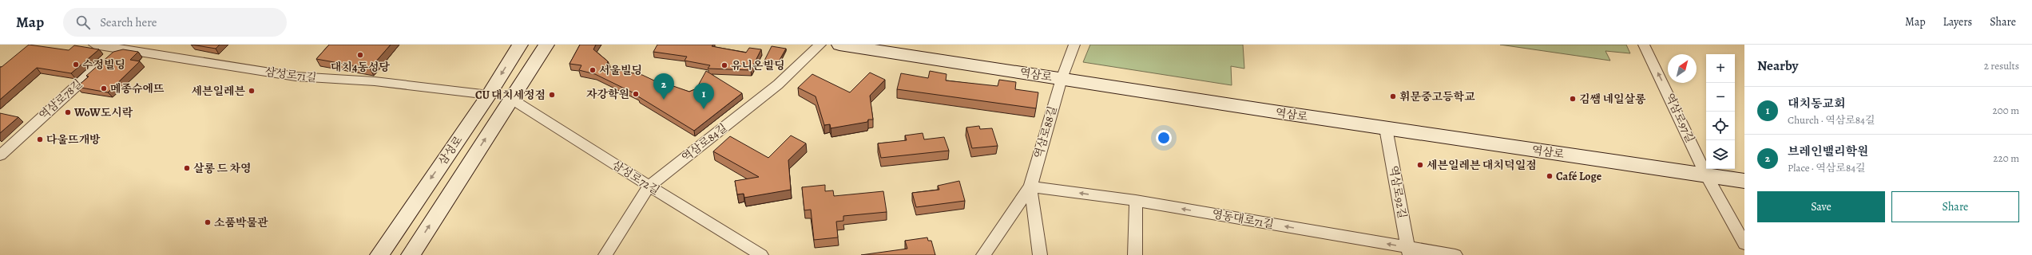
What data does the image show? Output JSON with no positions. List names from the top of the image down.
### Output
{
  "streets": {
    "main road": ["역삼로", "삼성로"],
    "street": [
      "삼성로71길",
      "역삼로78길",
      "역삼로97길",
      "역삼로88길",
      "역삼로84길",
      "삼성로72길",
      "역삼로92길",
      "영동대로71길"
    ]
  },
  "crossings": [
    ["삼성로71길", "역삼로78길"],
    ["삼성로71길", "삼성로"],
    ["역삼로", "역삼로97길"],
    ["역삼로", "역삼로88길"],
    ["역삼로", "역삼로92길"],
    ["역삼로88길", "영동대로71길"],
    ["역삼로84길", "삼성로72길"],
    ["삼성로", "삼성로72길"],
    ["역삼로92길", "영동대로71길"]
  ],
  "one_way": ["역삼로97길", "영동대로71길"],
  "places": [
    "대치4동성당",
    "수정빌딩",
    "유니온빌딩",
    "서울빌딩",
    "메종슈에뜨",
    "세븐일레븐",
    "자강학원",
    "CU 대치세정점",
    "휘문중고등학교",
    "김쌤 네일살롱",
    "WoW도시락",
    "다울뜨개방",
    "세븐일레븐 대치덕일점",
    "살롱 드 차영",
    "Café Loge",
    "소품박물관"
  ],
  "north": "top right",
  "page": {
    "header": "Map",
    "search": "Search here",
    "nav": ["Map", "Layers", "Share"],
    "heading": ["Nearby", "2 results"],
    "map_buttons": ["+", "−"],
    "pins": ["2", "1"],
    "list": [
      {
        "mark": "1",
        "name": "대치동교회",
        "note": "Church · 역삼로84길",
        "value": "200 m"
      },
      {
        "mark": "2",
        "name": "브레인밸리학원",
        "note": "Place · 역삼로84길",
        "value": "220 m"
      }
    ],
    "buttons": ["Save", "Share"]
  }
}
